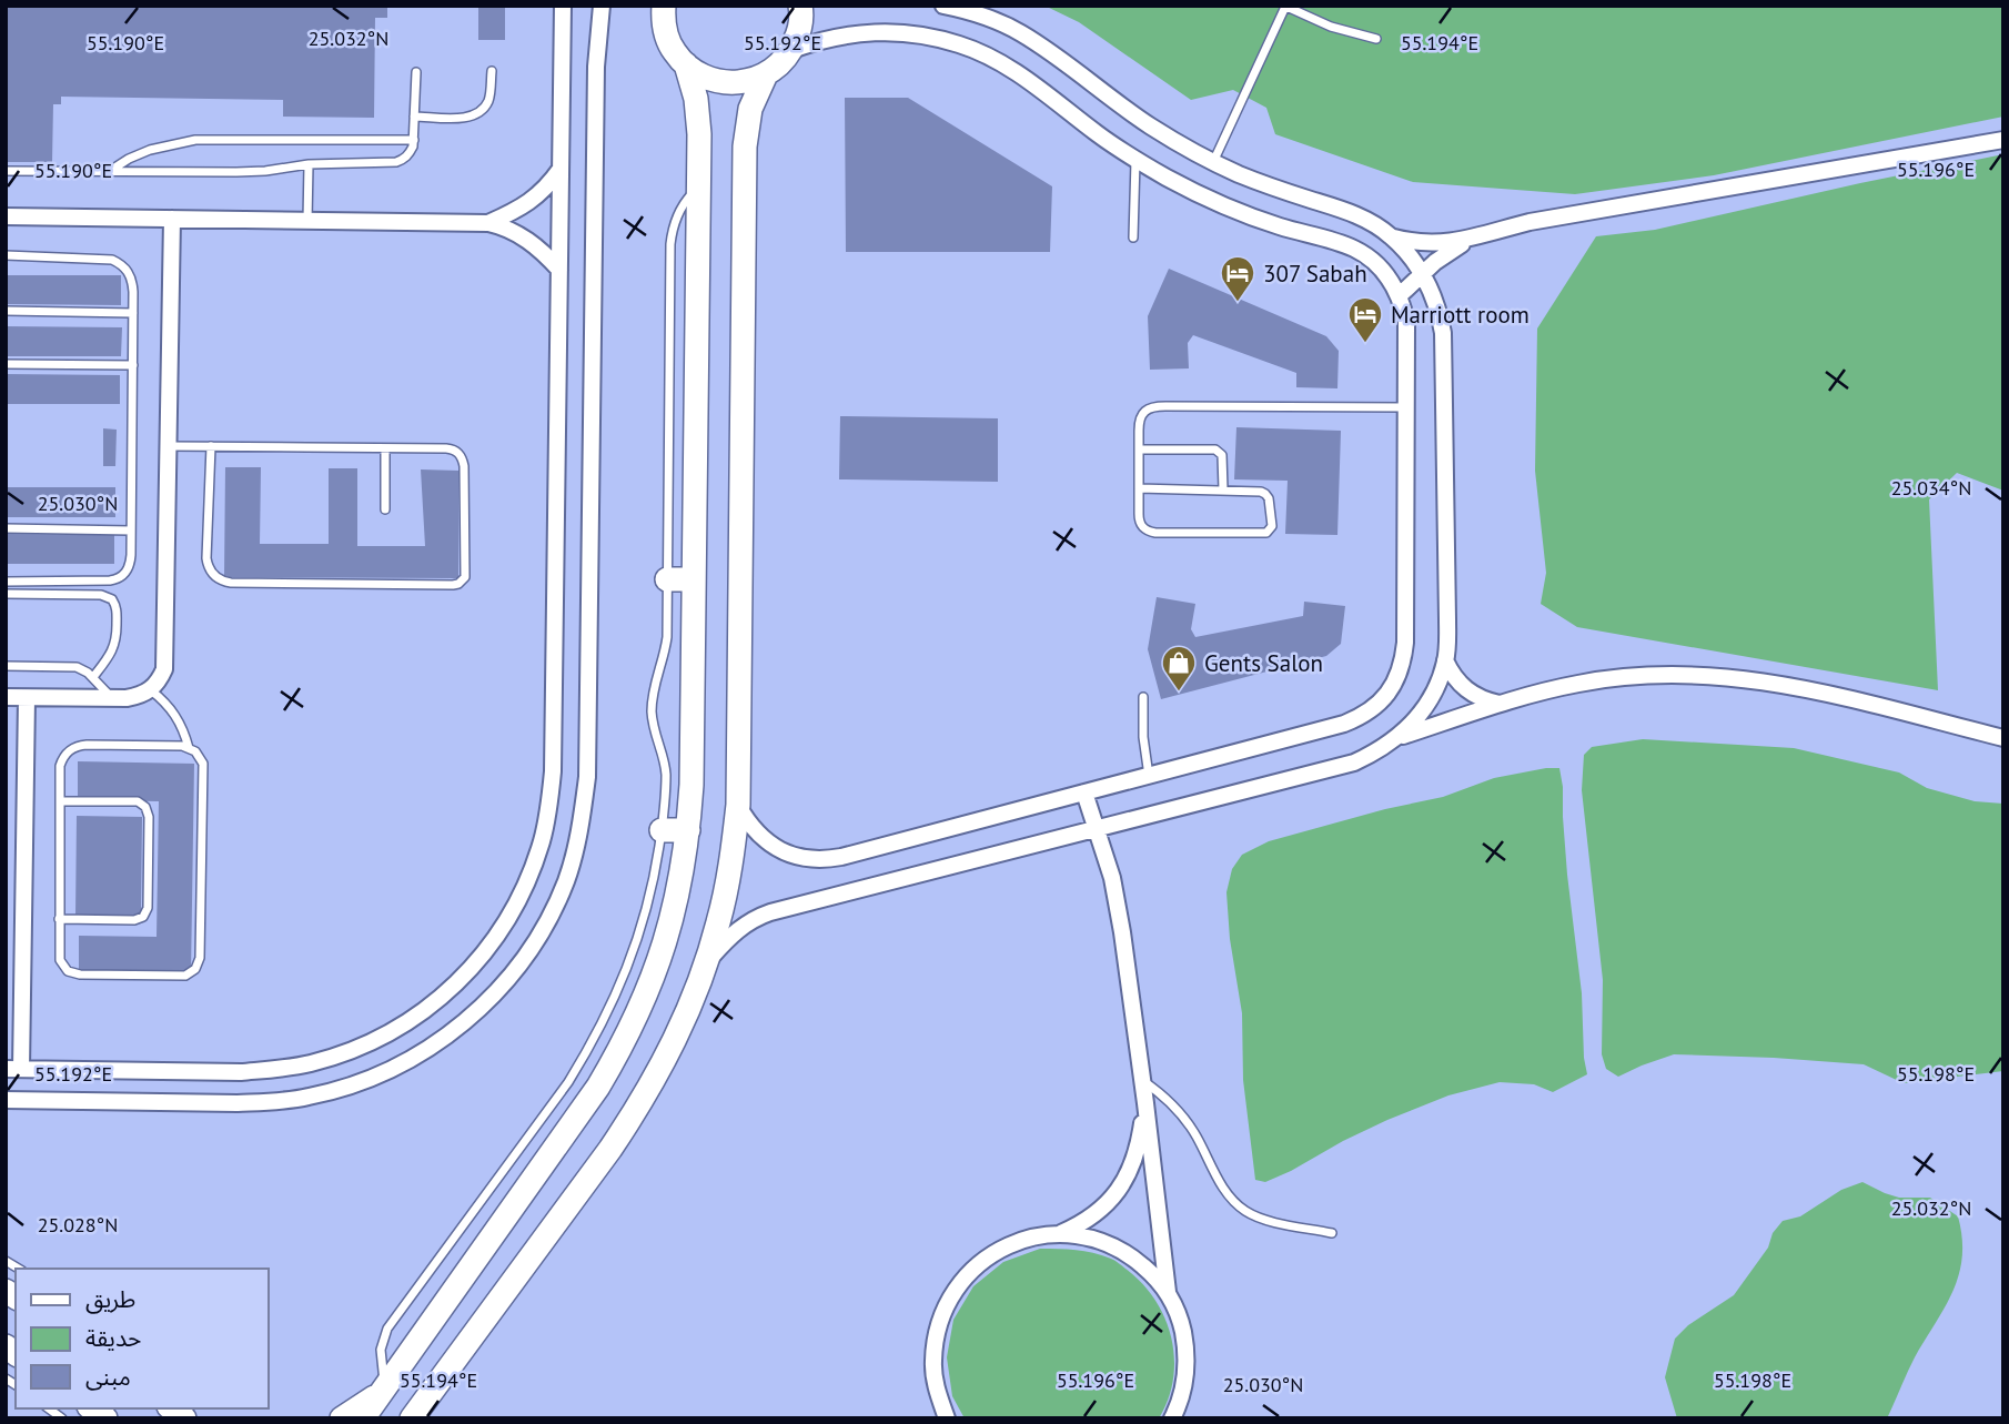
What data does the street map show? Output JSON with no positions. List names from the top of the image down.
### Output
{
  "places": {
    "hotel": ["307 Sabah", "Marriott room"],
    "shop": ["Gents Salon"]
  },
  "legend": ["طريق", "حديقة", "مبنى"],
  "coordinates": [
    "25.032°N",
    "55.190°E",
    "55.192°E",
    "55.194°E",
    "55.196°E",
    "25.034°N",
    "25.030°N",
    "55.198°E",
    "25.028°N"
  ]
}
